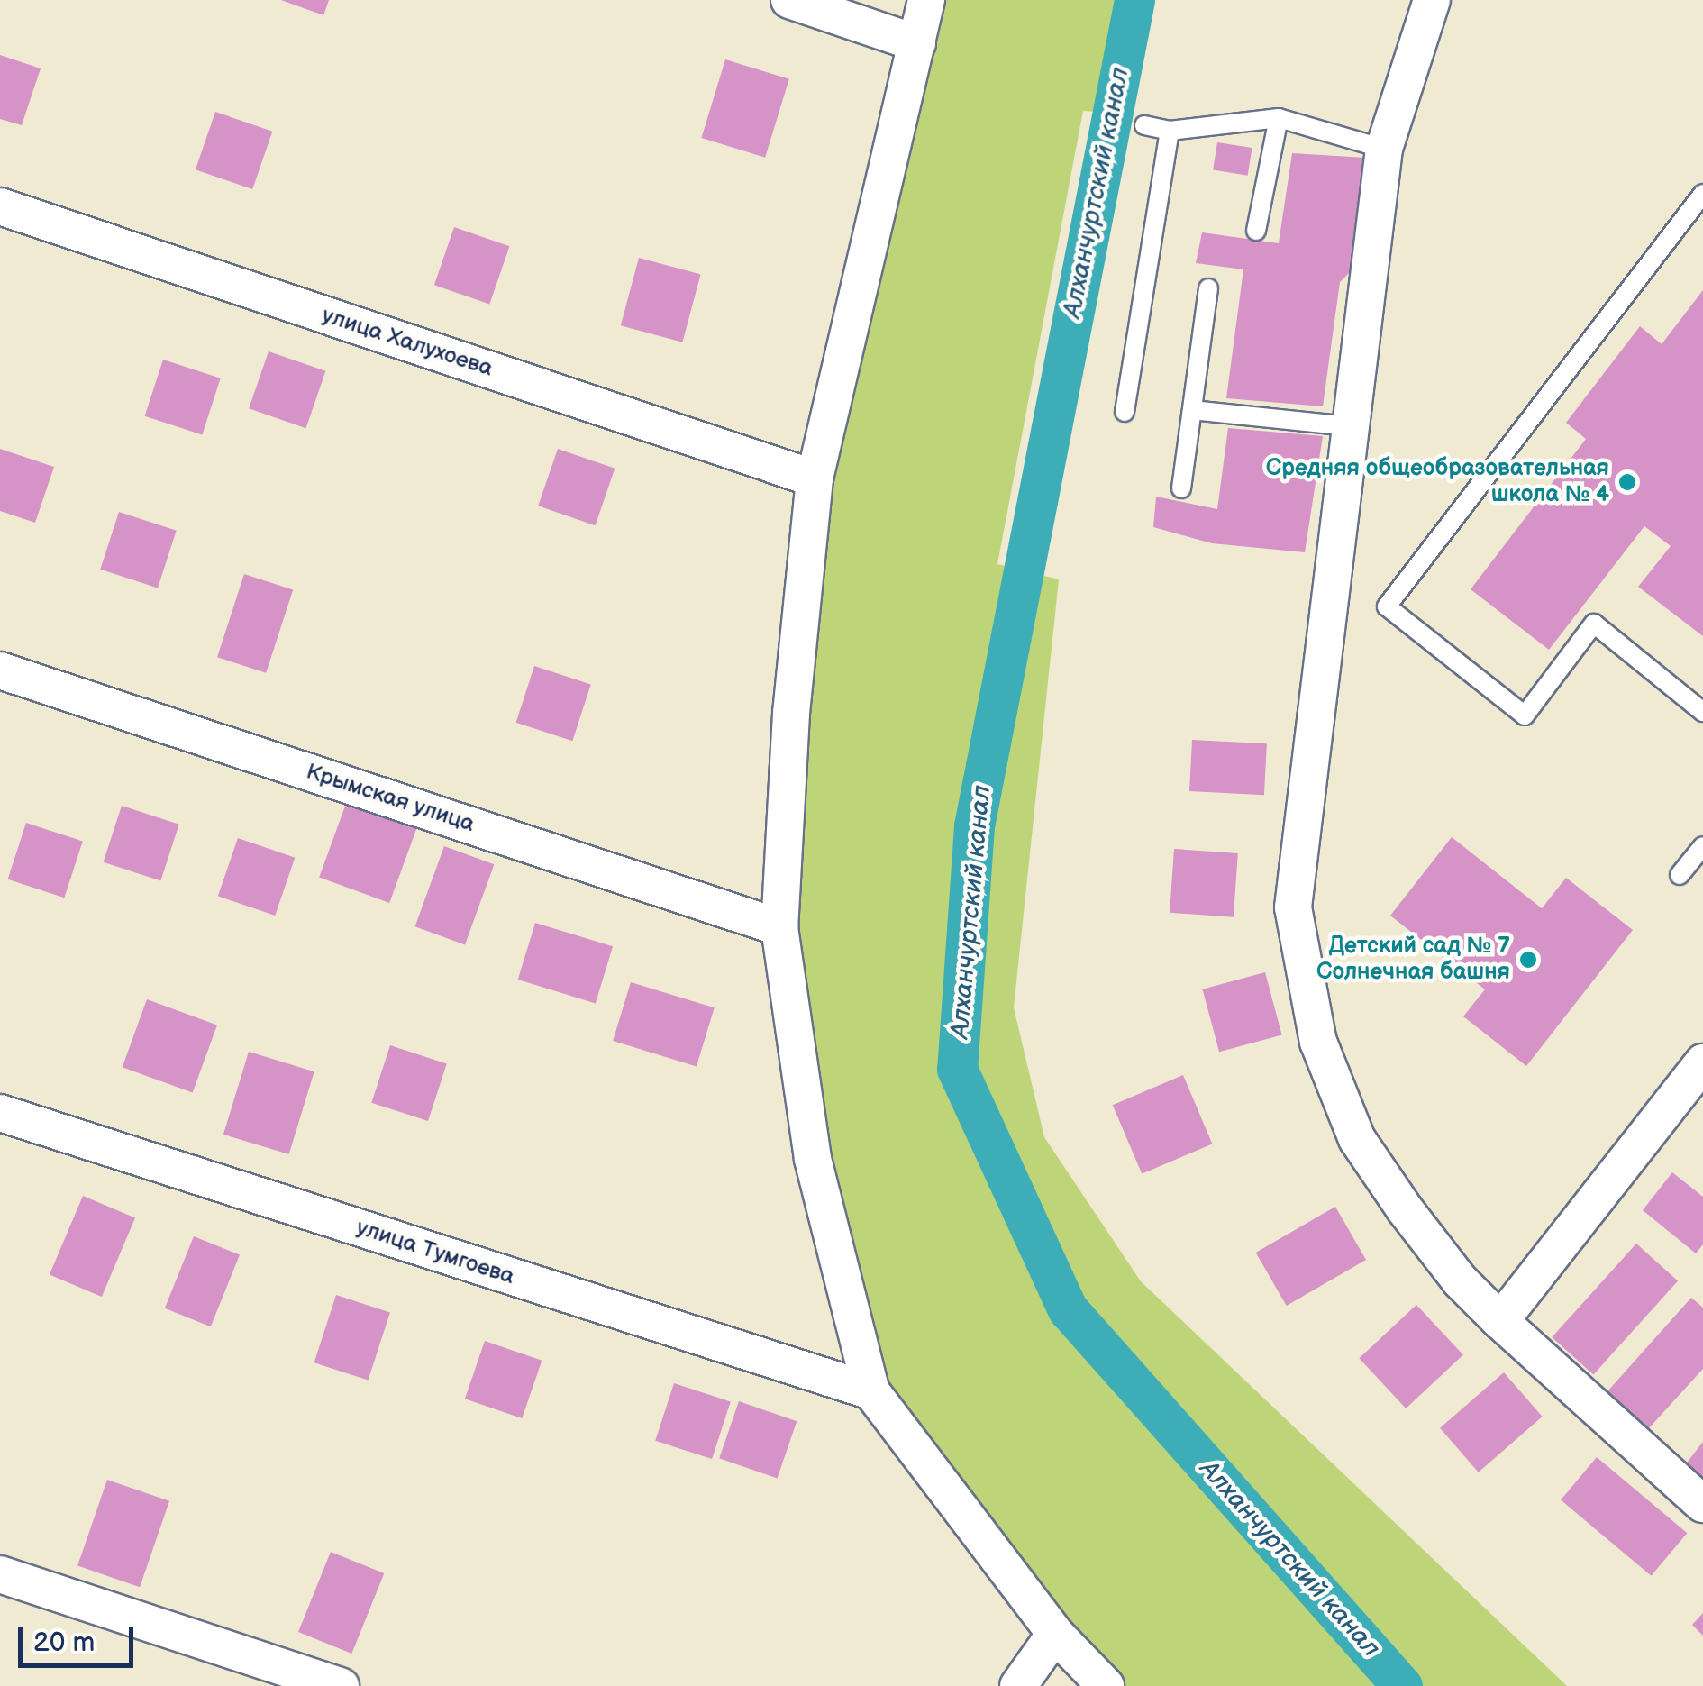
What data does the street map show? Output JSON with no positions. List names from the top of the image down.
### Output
{
  "streets": {
    "street": ["улица Халухоева", "Крымская улица", "улица Тумгоева"]
  },
  "water": ["Алханчуртский канал"],
  "places": ["Средняя общеобразовательная школа № 4", "Детский сад № 7 Солнечная башня"],
  "scale_bar": "20 m"
}
